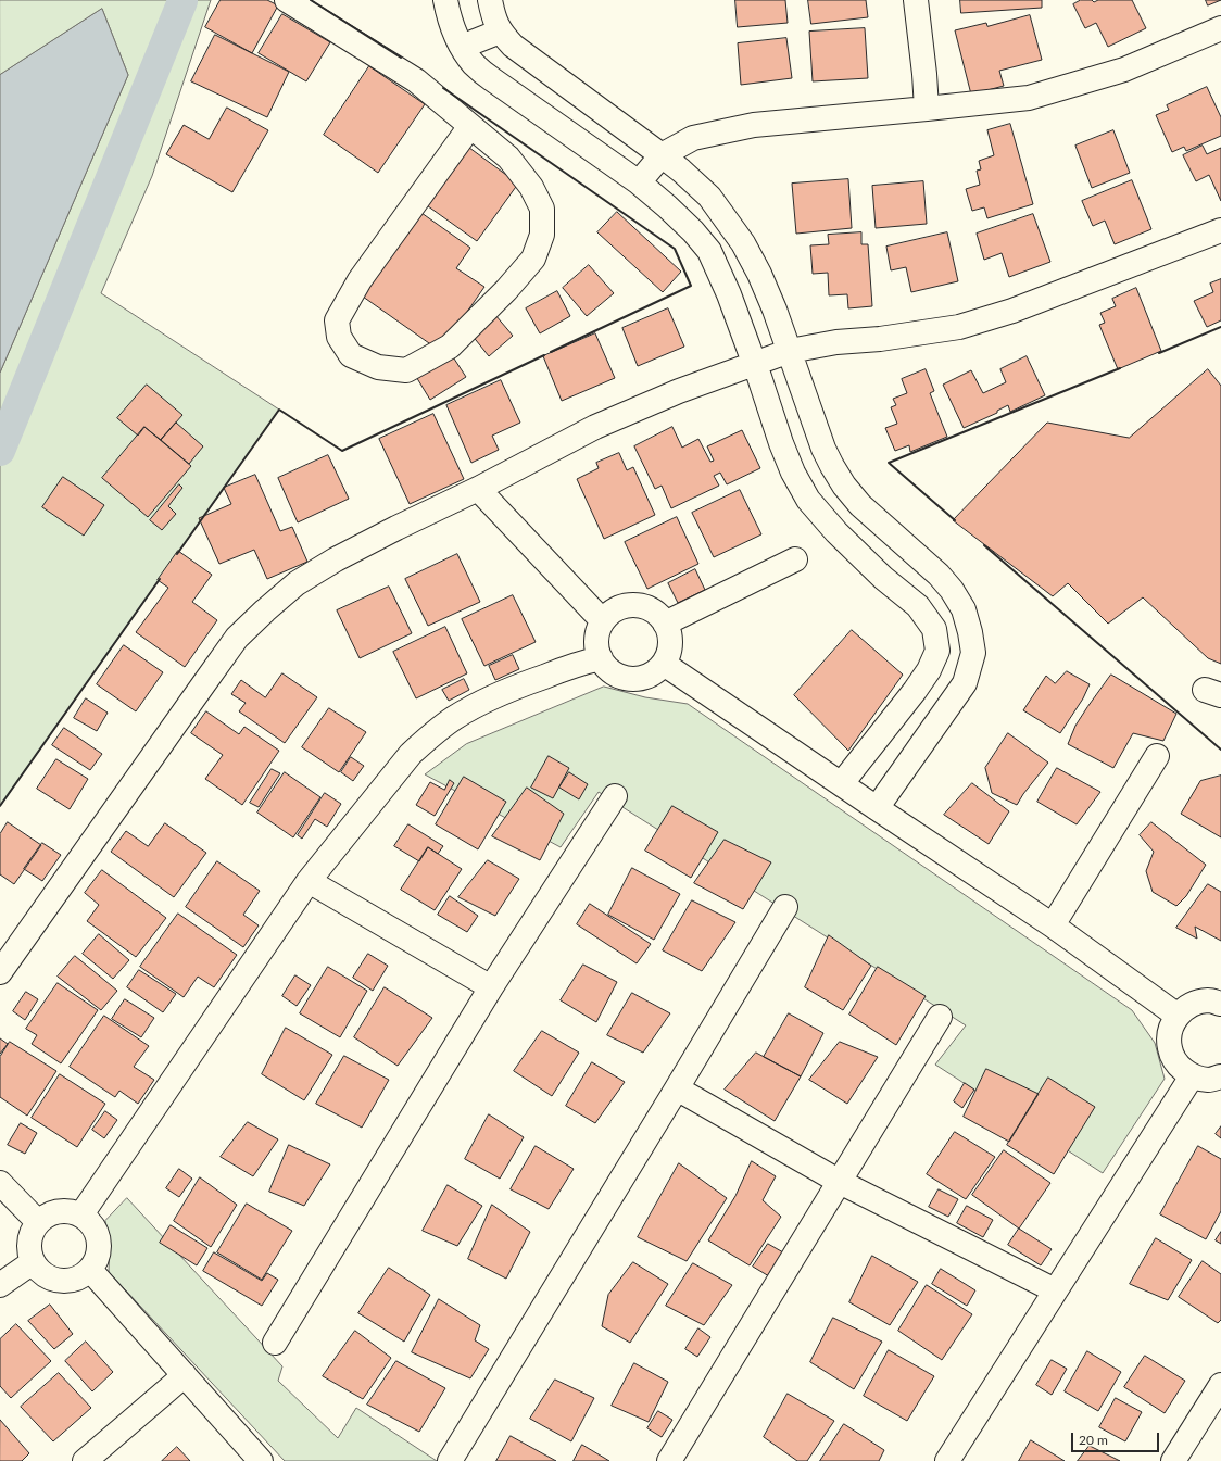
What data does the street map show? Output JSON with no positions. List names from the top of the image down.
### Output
{
  "scale_bar": "20 m"
}
